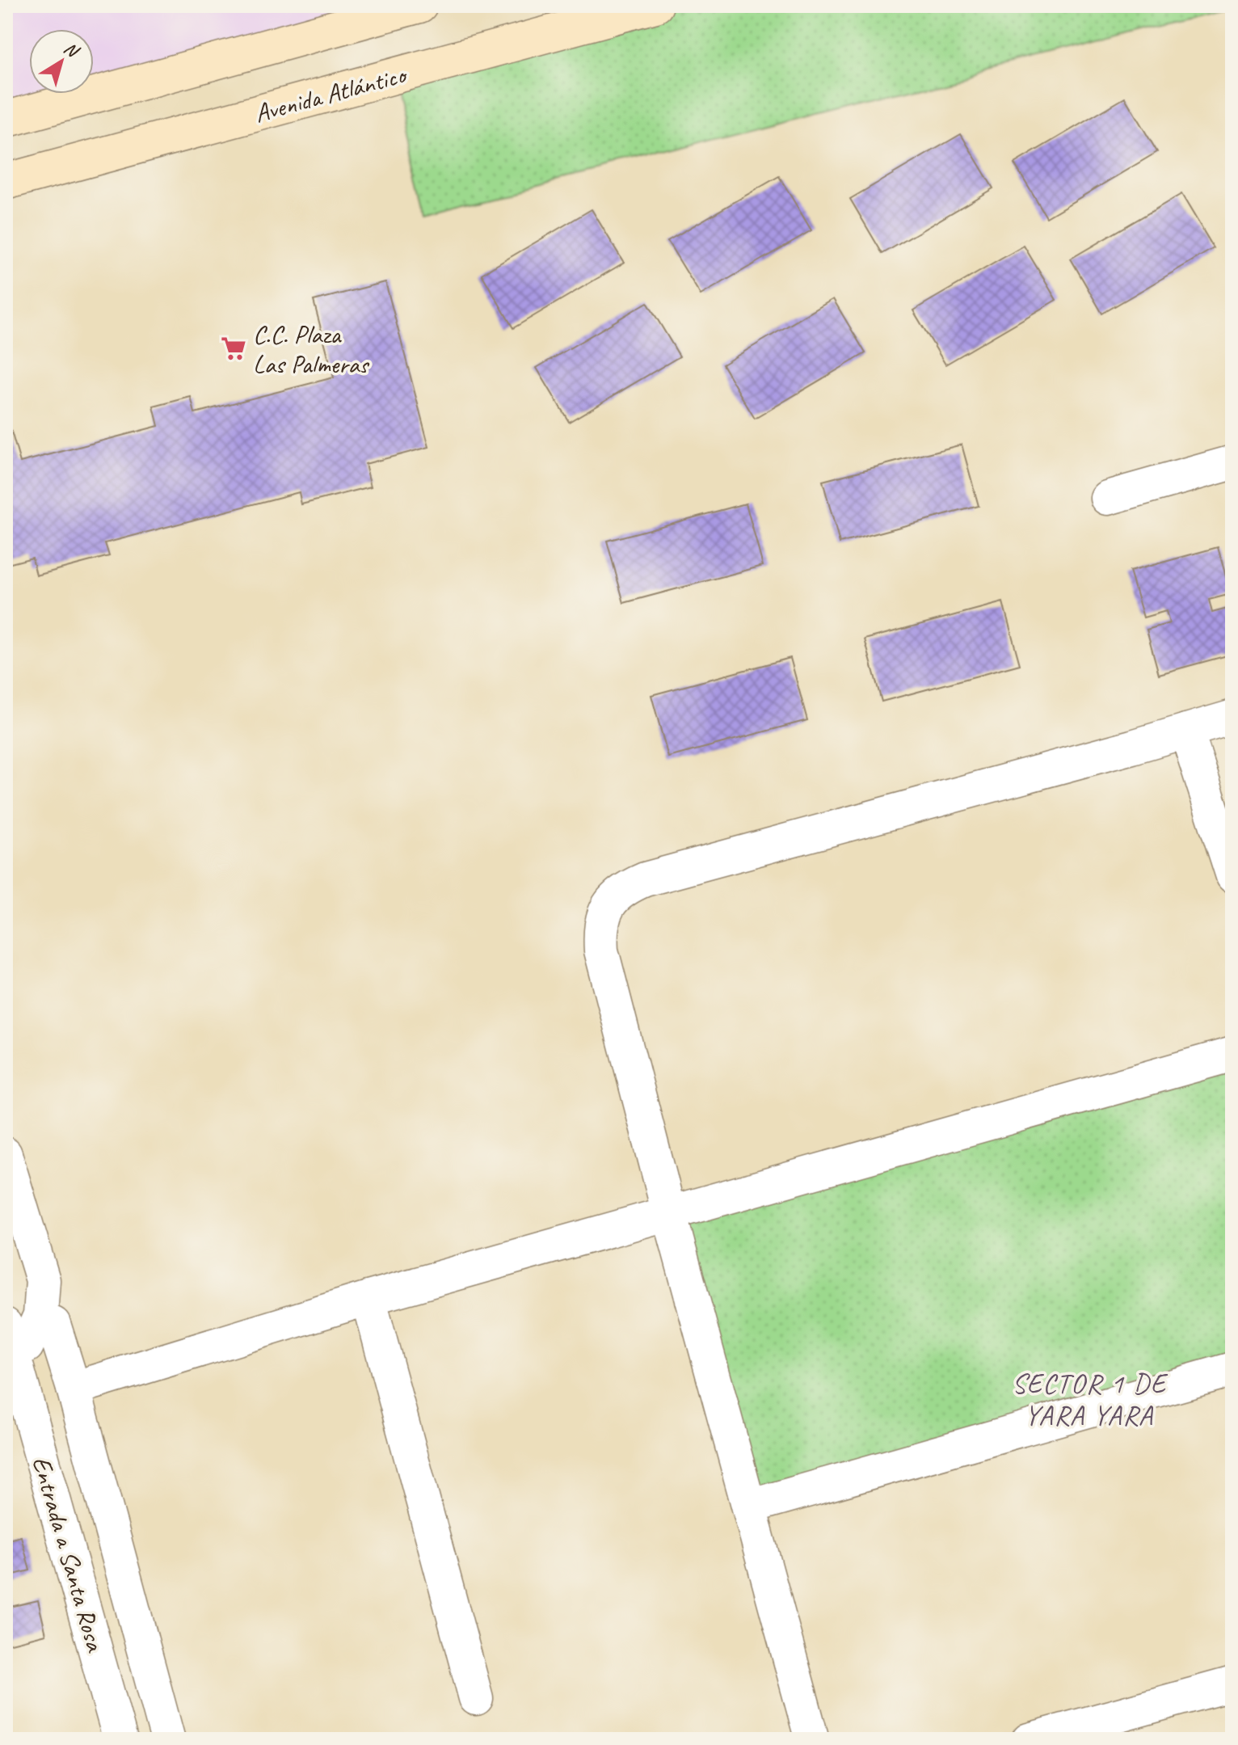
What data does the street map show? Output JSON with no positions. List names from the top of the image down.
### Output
{
  "streets": {
    "main road": ["Avenida Atlántico"],
    "street": ["Entrada a Santa Rosa"]
  },
  "districts": ["SECTOR 1 DE YARA YARA"],
  "places": {
    "supermarket": ["C.C. Plaza Las Palmeras"]
  },
  "north": "top right"
}
